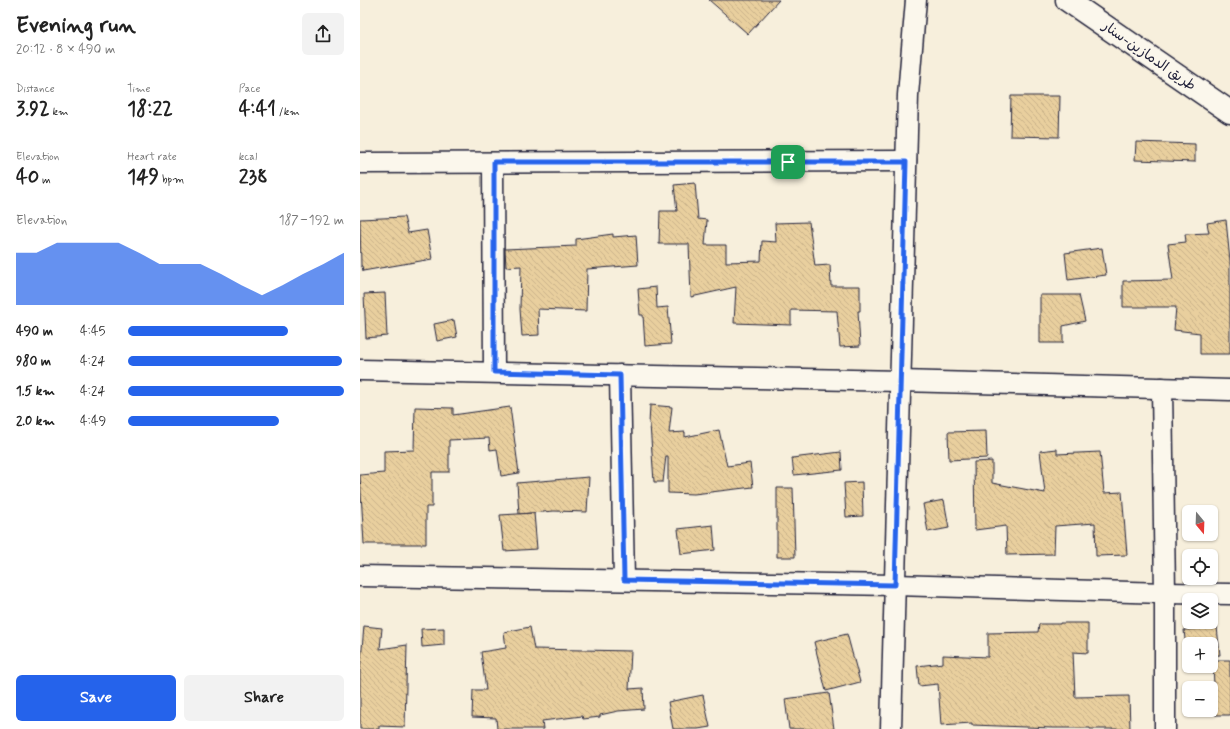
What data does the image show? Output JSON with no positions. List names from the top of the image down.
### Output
{
  "streets": {
    "highway": ["طريق الدمازين-سنار"]
  },
  "north": "bottom",
  "page": {
    "heading": ["Evening run", "20:12 · 8 × 490 m"],
    "stats": [
      ["Distance", "3.92 km"],
      ["Time", "18:22"],
      ["Pace", "4:41 /km"],
      ["Elevation", "40 m"],
      ["Heart rate", "149 bpm"],
      ["kcal", "238"]
    ],
    "chart": ["Elevation", "187–192 m"],
    "list": [
      {
        "name": "490 m",
        "note": "4:45"
      },
      {
        "name": "980 m",
        "note": "4:24"
      },
      {
        "name": "1.5 km",
        "note": "4:24"
      },
      {
        "name": "2.0 km",
        "note": "4:49"
      }
    ],
    "map_buttons": ["+", "−"],
    "buttons": ["Save", "Share"]
  }
}
